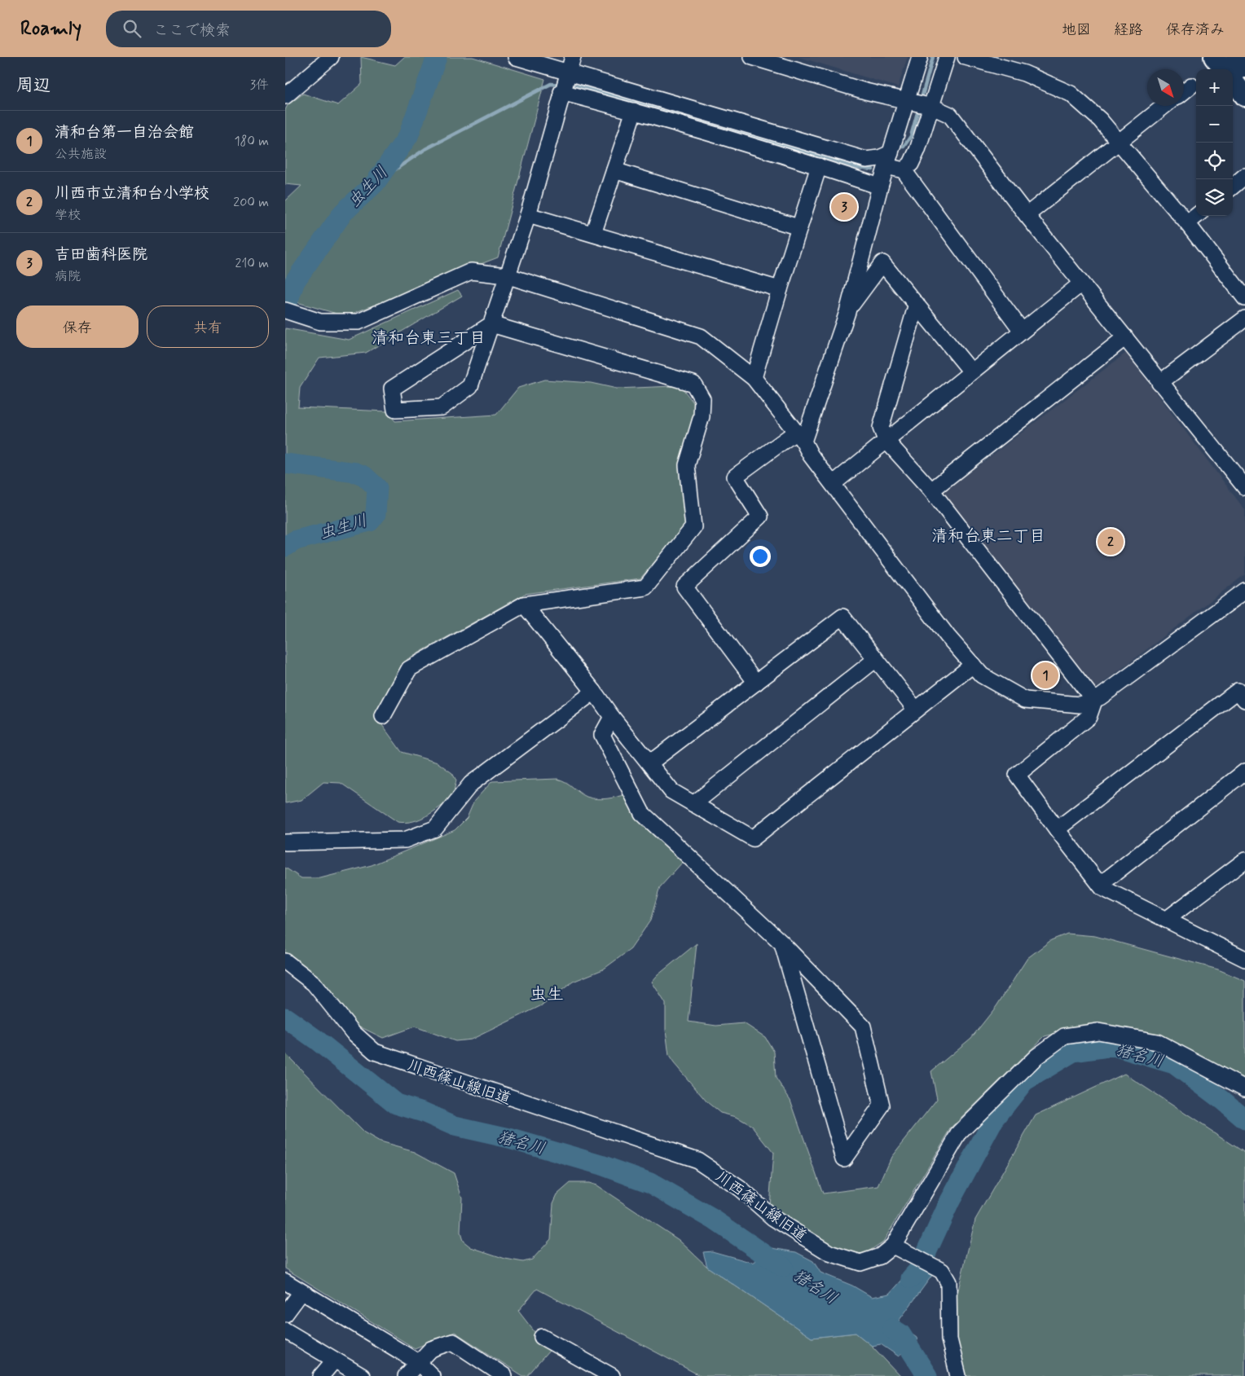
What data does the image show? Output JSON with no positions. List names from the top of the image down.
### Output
{
  "streets": {
    "street": ["川西篠山線旧道"]
  },
  "districts": ["清和台東三丁目", "清和台東二丁目", "虫生"],
  "water": ["虫生川", "猪名川"],
  "north": "bottom right",
  "page": {
    "header": "Roamly",
    "search": "ここで検索",
    "nav": ["地図", "経路", "保存済み"],
    "heading": ["周辺", "3件"],
    "map_buttons": ["+", "−"],
    "list": [
      {
        "mark": "1",
        "name": "清和台第一自治会館",
        "note": "公共施設",
        "value": "180 m"
      },
      {
        "mark": "2",
        "name": "川西市立清和台小学校",
        "note": "学校",
        "value": "200 m"
      },
      {
        "mark": "3",
        "name": "吉田歯科医院",
        "note": "病院",
        "value": "210 m"
      }
    ],
    "pins": ["3", "2", "1"],
    "buttons": ["保存", "共有"]
  }
}
